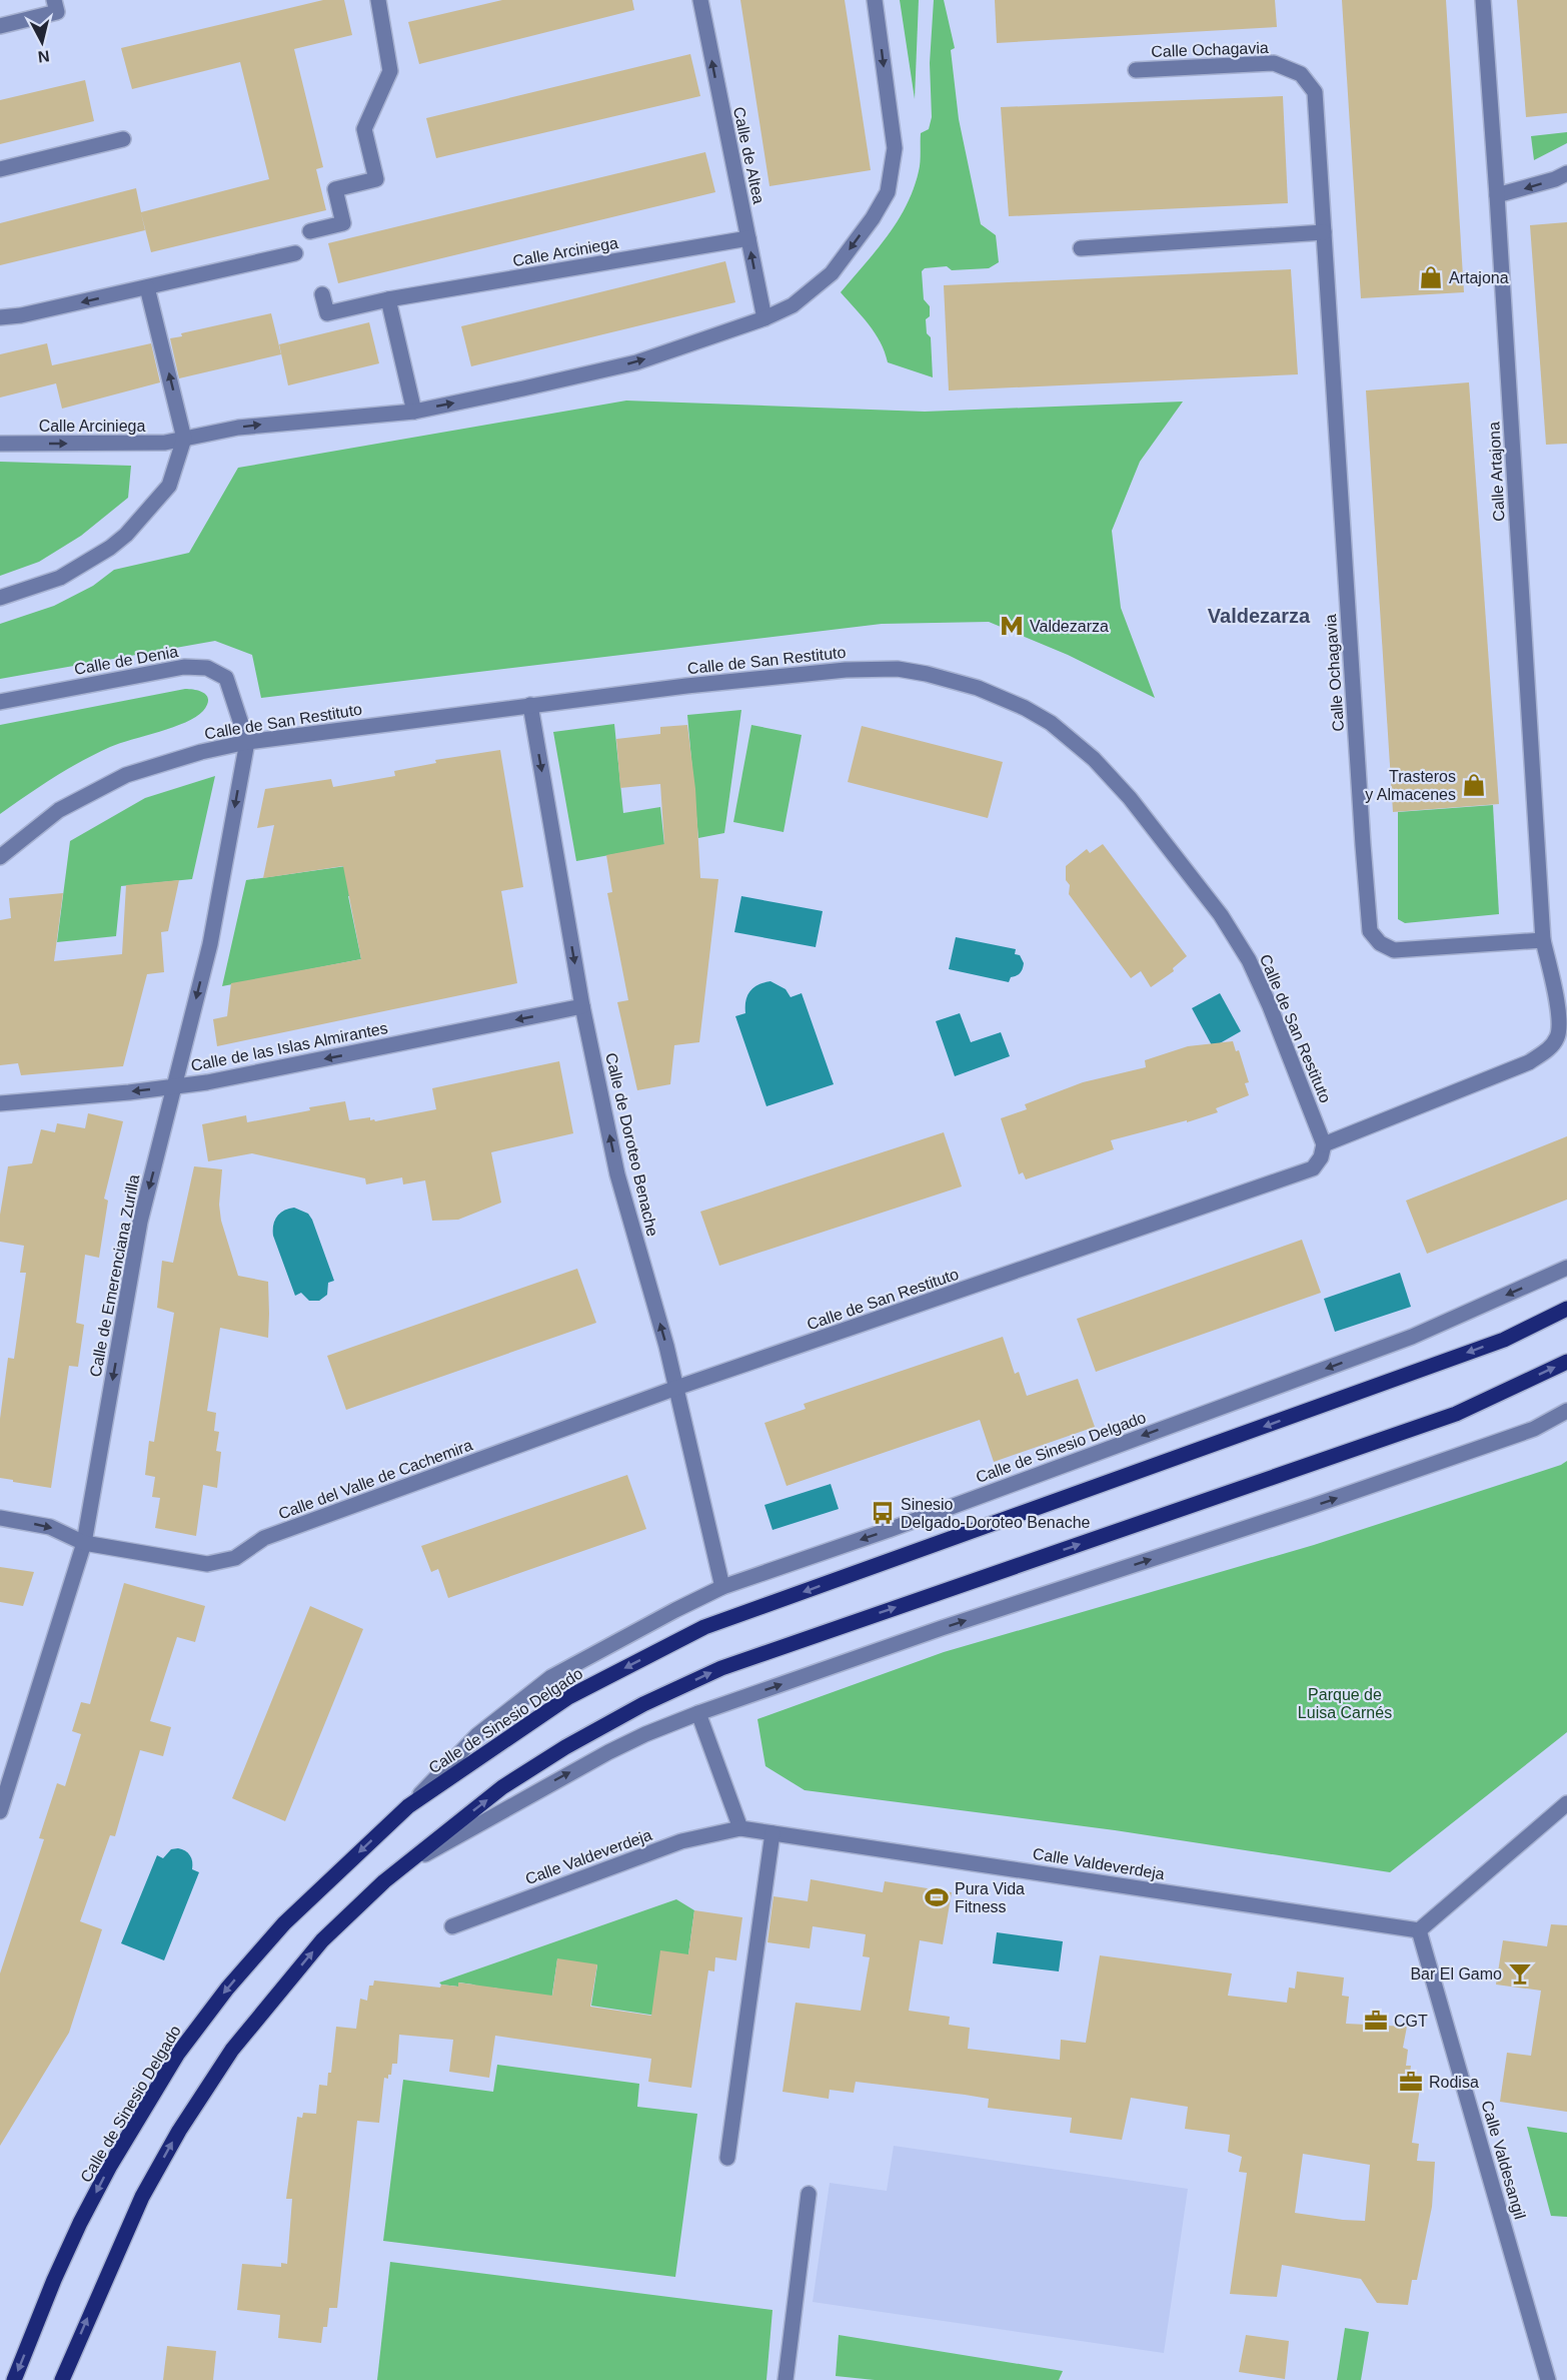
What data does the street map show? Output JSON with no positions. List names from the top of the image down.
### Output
{
  "streets": {
    "main road": ["Calle de Sinesio Delgado"],
    "street": [
      "Calle Ochagavia",
      "Calle de Altea",
      "Calle Arciniega",
      "Calle Artajona",
      "Calle de Denia",
      "Calle de San Restituto",
      "Calle de las Islas Almirantes",
      "Calle de Doroteo Benache",
      "Calle de Emerenciana Zurilla",
      "Calle del Valle de Cachemira",
      "Calle Valdeverdeja",
      "Calle Valdesangil"
    ]
  },
  "crossings": [
    ["Calle Ochagavia", "Calle Artajona"],
    ["Calle de Altea", "Calle Arciniega"],
    ["Calle de Denia", "Calle de San Restituto"],
    ["Calle de Denia", "Calle de Emerenciana Zurilla"],
    ["Calle de San Restituto", "Calle de Doroteo Benache"],
    ["Calle de San Restituto", "Calle de Emerenciana Zurilla"],
    ["Calle de San Restituto", "Calle del Valle de Cachemira"],
    ["Calle de las Islas Almirantes", "Calle de Doroteo Benache"],
    ["Calle de las Islas Almirantes", "Calle de Emerenciana Zurilla"],
    ["Calle de Doroteo Benache", "Calle de Sinesio Delgado"],
    ["Calle de Doroteo Benache", "Calle del Valle de Cachemira"],
    ["Calle de Emerenciana Zurilla", "Calle del Valle de Cachemira"],
    ["Calle Valdeverdeja", "Calle Valdesangil"]
  ],
  "one_way": ["Calle de Altea", "Calle de las Islas Almirantes", "Calle de Emerenciana Zurilla"],
  "districts": ["Valdezarza"],
  "parks": ["Parque de Luisa Carnés"],
  "places": {
    "shop": ["Artajona", "Trasteros y Almacenes"],
    "metro station": ["Valdezarza"],
    "bus stop": ["Sinesio Delgado-Doroteo Benache"],
    "sports": ["Pura Vida Fitness"],
    "bar": ["Bar El Gamo"],
    "office": ["CGT", "Rodisa"]
  },
  "north": "bottom"
}
